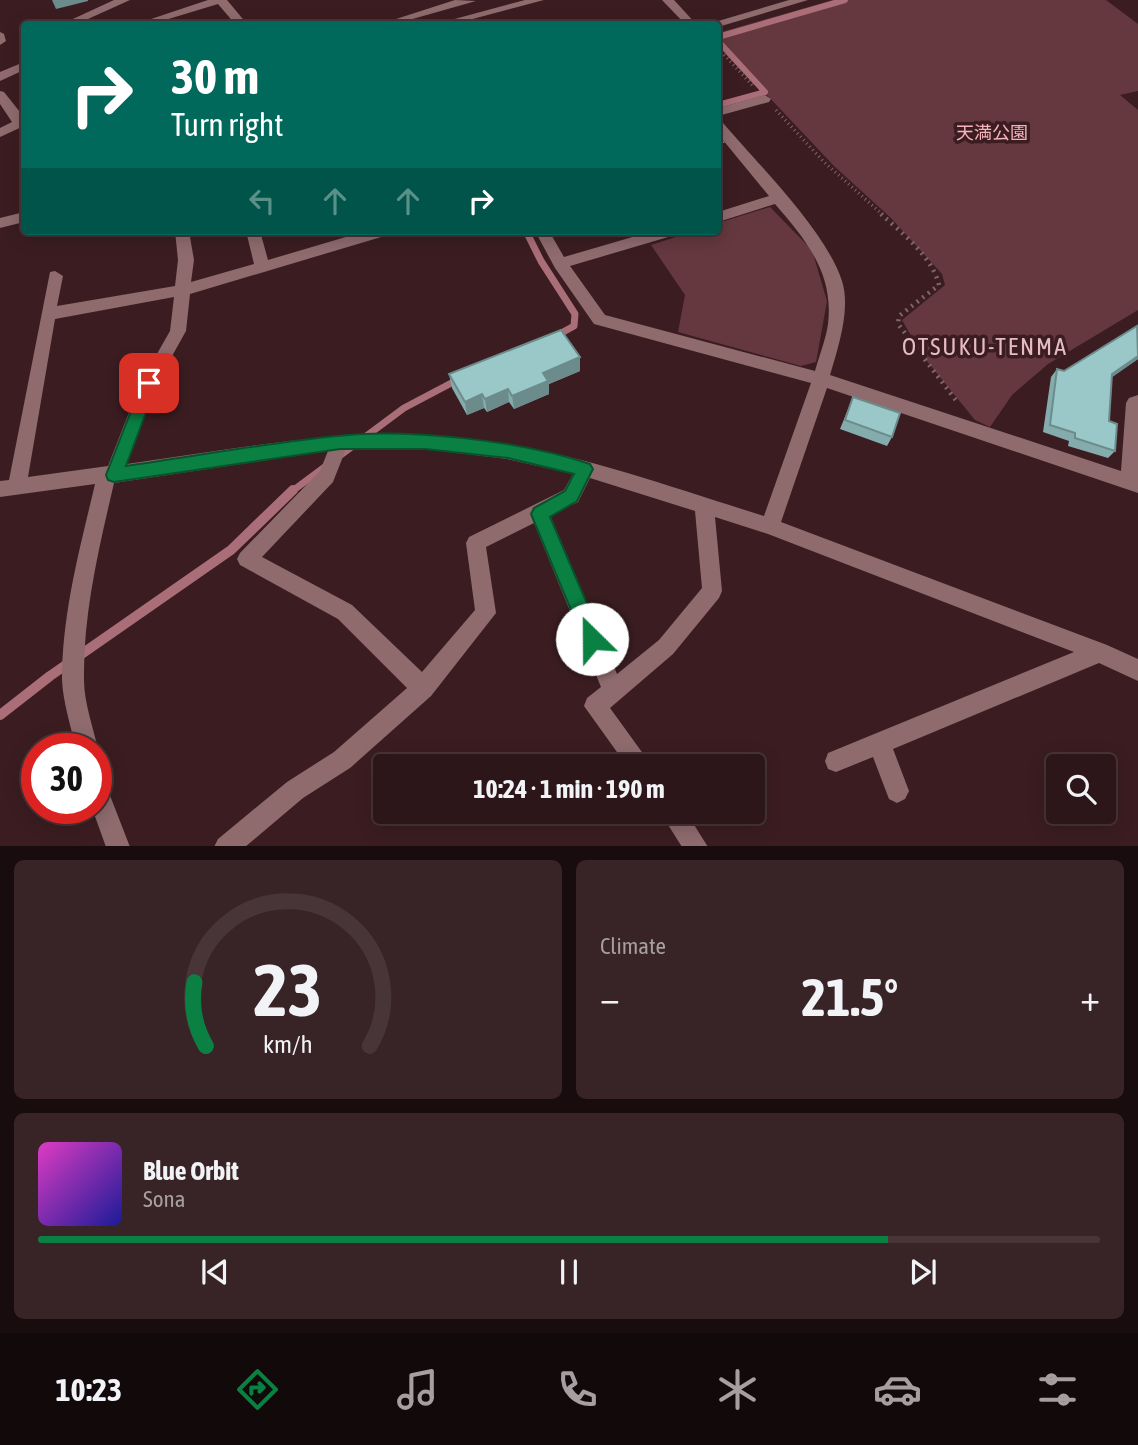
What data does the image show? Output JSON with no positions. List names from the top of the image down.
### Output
{
  "districts": ["OTSUKU-TENMA"],
  "parks": ["天満公園"],
  "page": {
    "turn": ["30 m", "Turn right"],
    "limit": "30",
    "trip": "10:24 · 1 min · 190 m",
    "tile": "Climate",
    "heat": ["−", "21.5°", "+"],
    "song": ["Blue Orbit", "Sona"],
    "tabs": "10:23",
    "gauge": ["23", "km/h"]
  }
}
